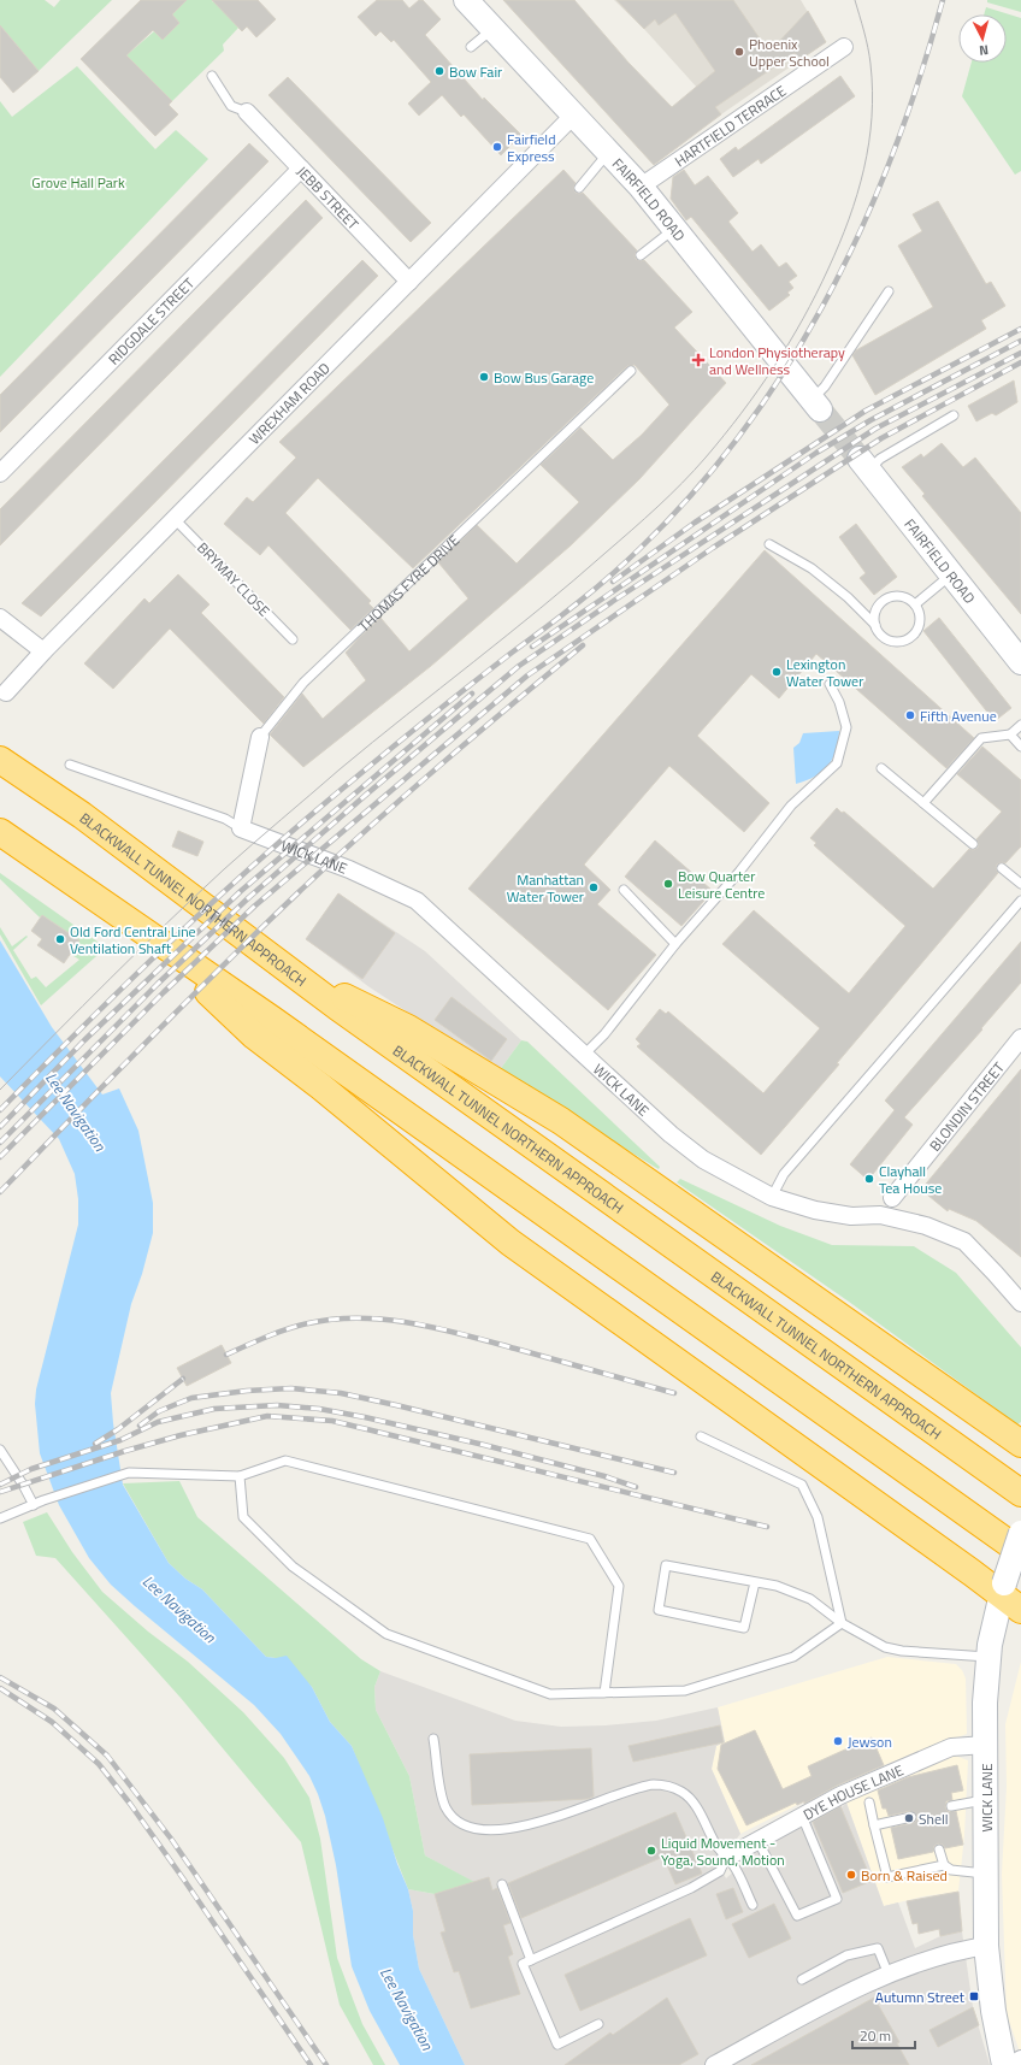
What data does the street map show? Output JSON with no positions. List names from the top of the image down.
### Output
{
  "streets": {
    "highway": ["BLACKWALL TUNNEL NORTHERN APPROACH"],
    "main road": ["FAIRFIELD ROAD", "WICK LANE"],
    "street": [
      "HARTFIELD TERRACE",
      "JEBB STREET",
      "RIDGDALE STREET",
      "WREXHAM ROAD",
      "THOMAS FYRE DRIVE",
      "BLONDIN STREET",
      "DYE HOUSE LANE"
    ],
    "lane": ["BRYMAY CLOSE"]
  },
  "crossings": [
    ["HARTFIELD TERRACE", "FAIRFIELD ROAD"],
    ["JEBB STREET", "RIDGDALE STREET"],
    ["JEBB STREET", "WREXHAM ROAD"],
    ["FAIRFIELD ROAD", "WREXHAM ROAD"],
    ["WREXHAM ROAD", "BRYMAY CLOSE"],
    ["THOMAS FYRE DRIVE", "WICK LANE"],
    ["WICK LANE", "DYE HOUSE LANE"]
  ],
  "water": ["Lee Navigation"],
  "parks": ["Grove Hall Park"],
  "places": {
    "other": [
      "Phoenix Upper School",
      "Bow Fair",
      "Fairfield Express",
      "Bow Bus Garage",
      "Lexington Water Tower",
      "Fifth Avenue",
      "Bow Quarter Leisure Centre",
      "Manhattan Water Tower",
      "Old Ford Central Line Ventilation Shaft",
      "Clayhall Tea House",
      "Jewson",
      "Shell",
      "Liquid Movement - Yoga, Sound, Motion",
      "Born & Raised"
    ],
    "health": ["London Physiotherapy and Wellness"],
    "transit": ["Autumn Street"]
  },
  "scale_bar": "20 m",
  "north": "bottom"
}
